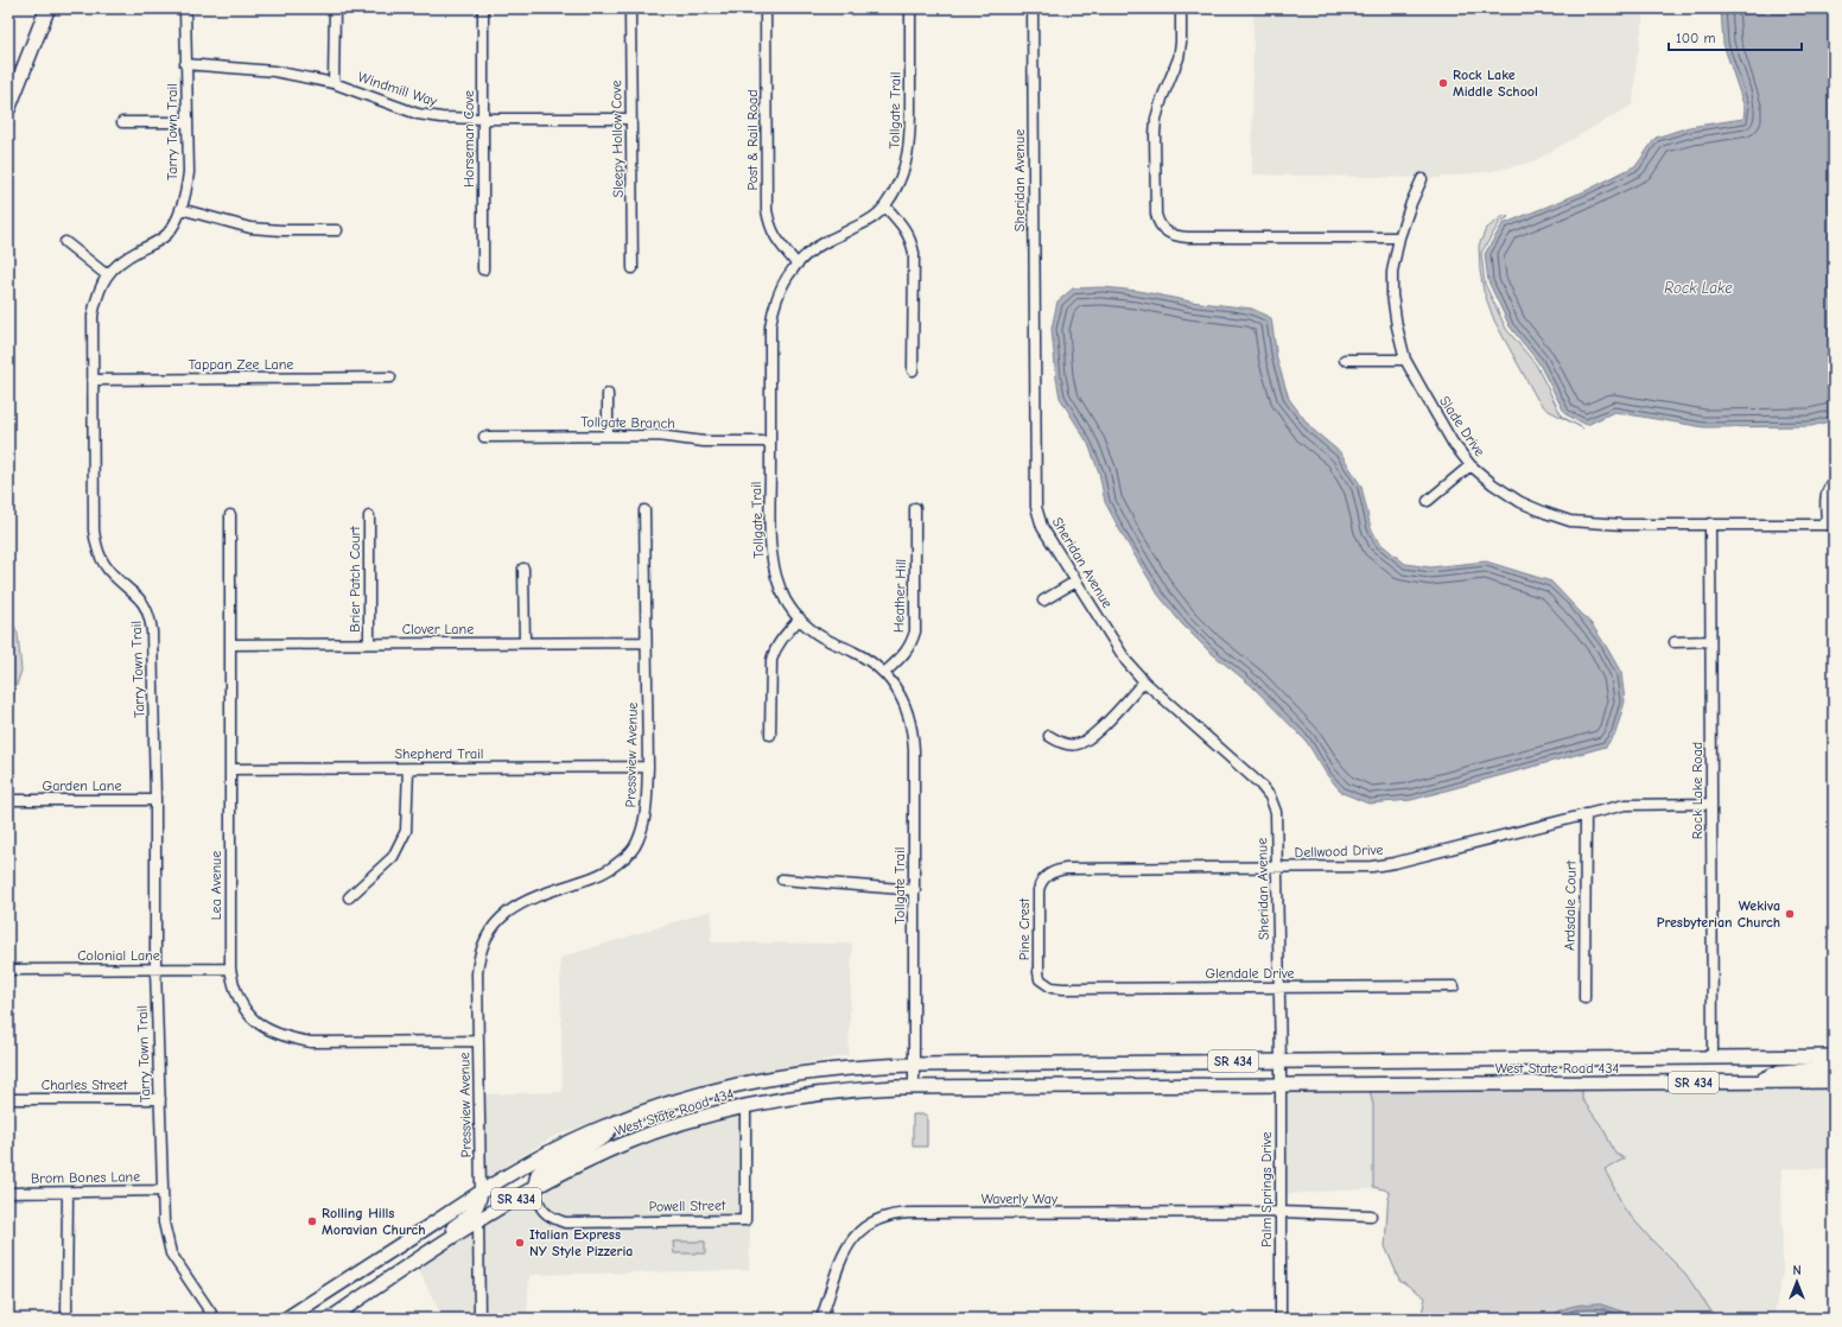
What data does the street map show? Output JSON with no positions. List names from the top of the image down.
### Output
{
  "streets": {
    "main road": ["SR 434", "West State Road 434"],
    "street": [
      "Windmill Way",
      "Tollgate Trail",
      "Tarry Town Trail",
      "Horseman Cove",
      "Sleepy Hollow Cove",
      "Post & Rail Road",
      "Sheridan Avenue",
      "Tappan Zee Lane",
      "Tollgate Branch",
      "Slade Drive",
      "Brier Patch Court",
      "Heather Hill",
      "Clover Lane",
      "Shepherd Trail",
      "Pressview Avenue",
      "Garden Lane",
      "Rock Lake Road",
      "Dellwood Drive",
      "Lea Avenue",
      "Ardsdale Court",
      "Pine Crest",
      "Colonial Lane",
      "Glendale Drive",
      "Charles Street",
      "Brom Bones Lane",
      "Palm Springs Drive",
      "Waverly Way",
      "Powell Street"
    ]
  },
  "crossings": [
    ["Windmill Way", "Tarry Town Trail"],
    ["Windmill Way", "Horseman Cove"],
    ["Windmill Way", "Sleepy Hollow Cove"],
    ["Tollgate Trail", "Post & Rail Road"],
    ["Tollgate Trail", "Tollgate Branch"],
    ["Tollgate Trail", "Heather Hill"],
    ["Tollgate Trail", "SR 434"],
    ["Tollgate Trail", "West State Road 434"],
    ["Tarry Town Trail", "Tappan Zee Lane"],
    ["Tarry Town Trail", "Garden Lane"],
    ["Tarry Town Trail", "Colonial Lane"],
    ["Tarry Town Trail", "Charles Street"],
    ["Tarry Town Trail", "Brom Bones Lane"],
    ["Sheridan Avenue", "Dellwood Drive"],
    ["Sheridan Avenue", "Glendale Drive"],
    ["Sheridan Avenue", "SR 434"],
    ["Sheridan Avenue", "Palm Springs Drive"],
    ["Slade Drive", "Rock Lake Road"],
    ["Brier Patch Court", "Clover Lane"],
    ["Clover Lane", "Pressview Avenue"],
    ["Clover Lane", "Lea Avenue"],
    ["Shepherd Trail", "Pressview Avenue"],
    ["Shepherd Trail", "Lea Avenue"],
    ["Pressview Avenue", "Lea Avenue"],
    ["Pressview Avenue", "SR 434"],
    ["Rock Lake Road", "Dellwood Drive"],
    ["Rock Lake Road", "SR 434"],
    ["Dellwood Drive", "Ardsdale Court"],
    ["Dellwood Drive", "Pine Crest"],
    ["Lea Avenue", "Colonial Lane"],
    ["Pine Crest", "Glendale Drive"],
    ["SR 434", "Palm Springs Drive"],
    ["West State Road 434", "Palm Springs Drive"],
    ["West State Road 434", "Powell Street"],
    ["Palm Springs Drive", "Waverly Way"]
  ],
  "water": ["Rock Lake"],
  "places": [
    "Rock Lake Middle School",
    "Wekiva Presbyterian Church",
    "Rolling Hills Moravian Church",
    "Italian Express NY Style Pizzeria"
  ],
  "scale_bar": "100 m",
  "north": "top"
}
